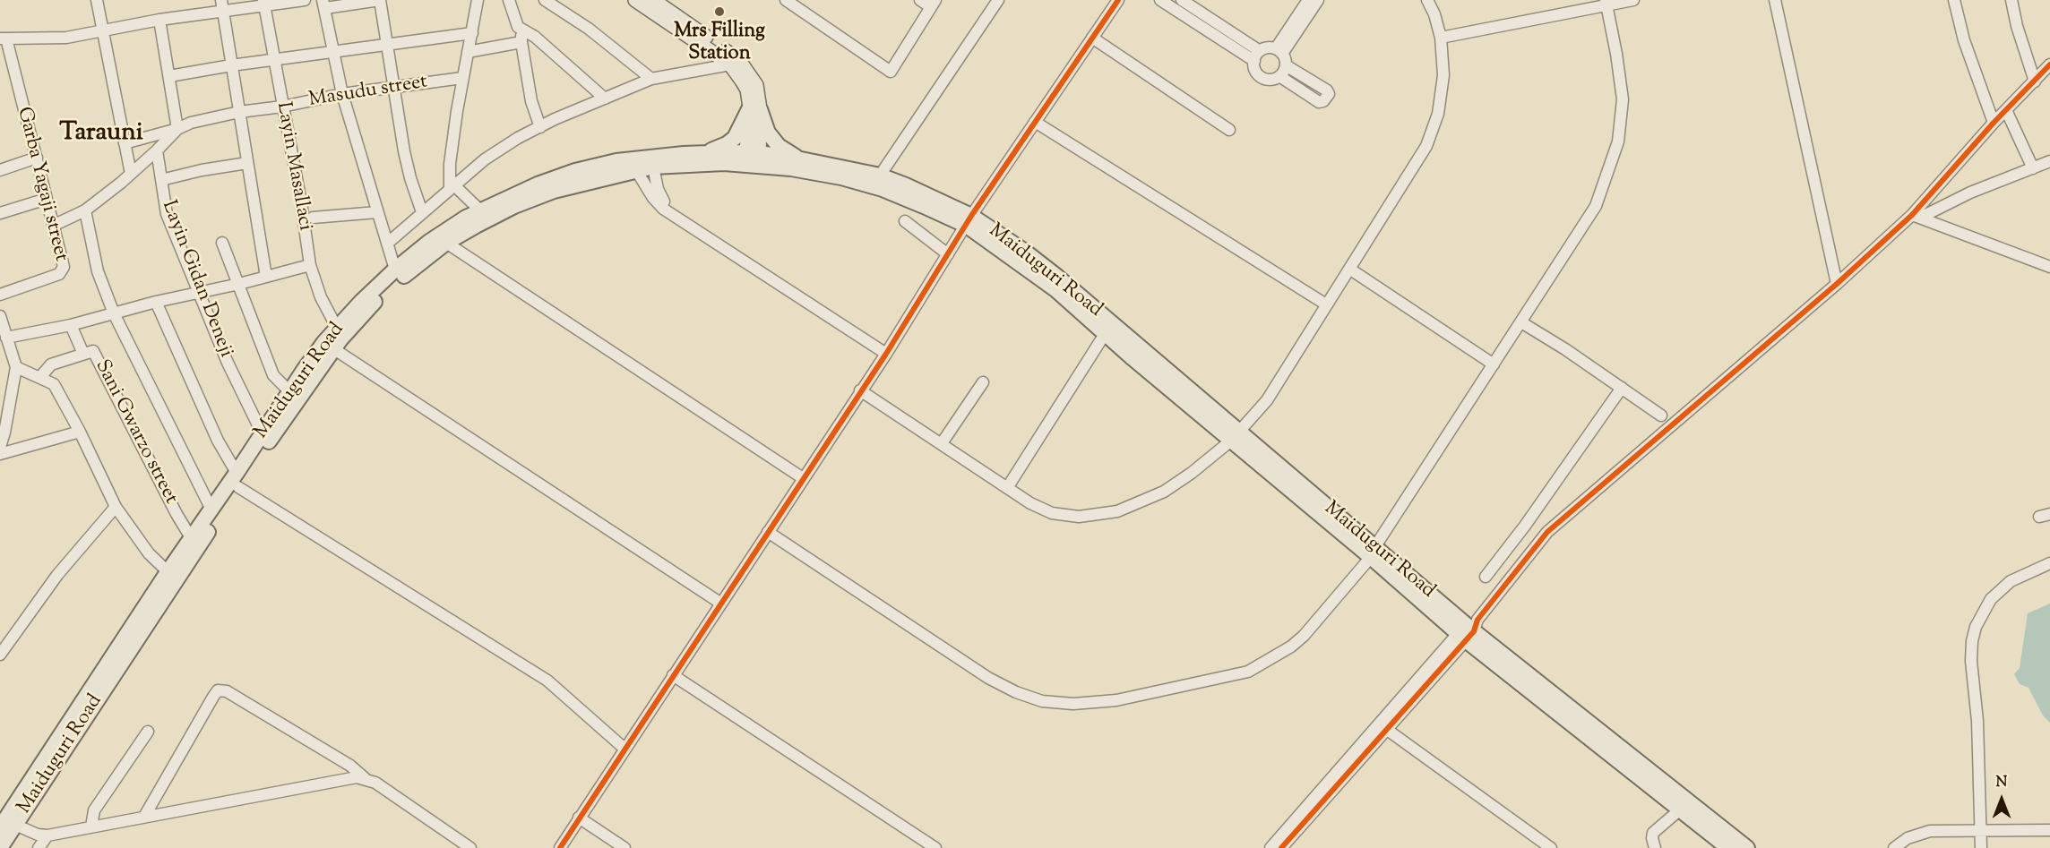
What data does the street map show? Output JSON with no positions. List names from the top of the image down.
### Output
{
  "streets": {
    "highway": ["Maiduguri Road"],
    "street": [
      "Masudu street",
      "Layin Masallaci",
      "Garba Yagaji street",
      "Layin Gidan Deneji",
      "Sani Gwarzo street"
    ]
  },
  "crossings": [
    ["Masudu street", "Layin Masallaci"],
    ["Masudu street", "Layin Gidan Deneji"],
    ["Layin Masallaci", "Maiduguri Road"],
    ["Maiduguri Road", "Layin Gidan Deneji"],
    ["Maiduguri Road", "Sani Gwarzo street"]
  ],
  "districts": ["Tarauni"],
  "places": ["Mrs Filling Station"],
  "north": "top"
}
